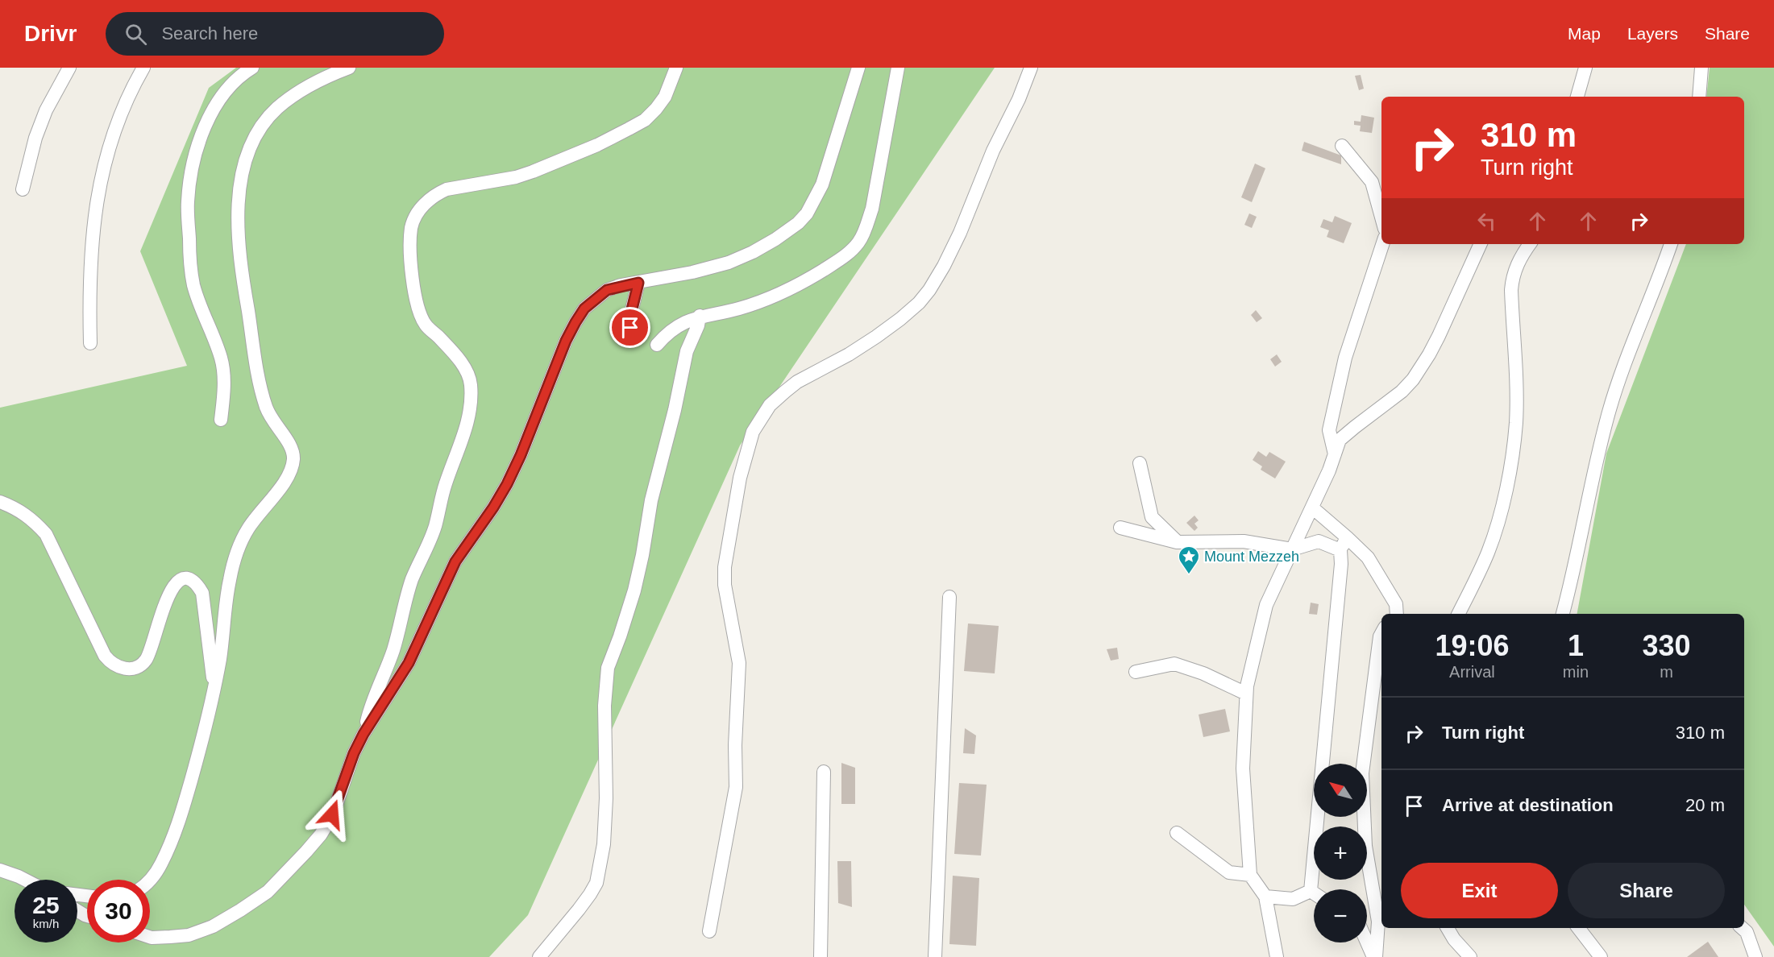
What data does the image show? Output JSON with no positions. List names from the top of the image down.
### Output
{
  "places": {
    "place": ["Mount Mezzeh"]
  },
  "north": "top left",
  "page": {
    "header": "Drivr",
    "search": "Search here",
    "nav": ["Map", "Layers", "Share"],
    "turn": ["310 m", "Turn right"],
    "eta": [
      "19:06",
      "Arrival",
      "1",
      "min",
      "330",
      "m"
    ],
    "list": [
      {
        "name": "Turn right",
        "value": "310 m"
      },
      {
        "name": "Arrive at destination",
        "value": "20 m"
      }
    ],
    "map_buttons": ["+", "−"],
    "buttons": ["Exit", "Share"],
    "speed": "25 km/h",
    "limit": "30"
  }
}
